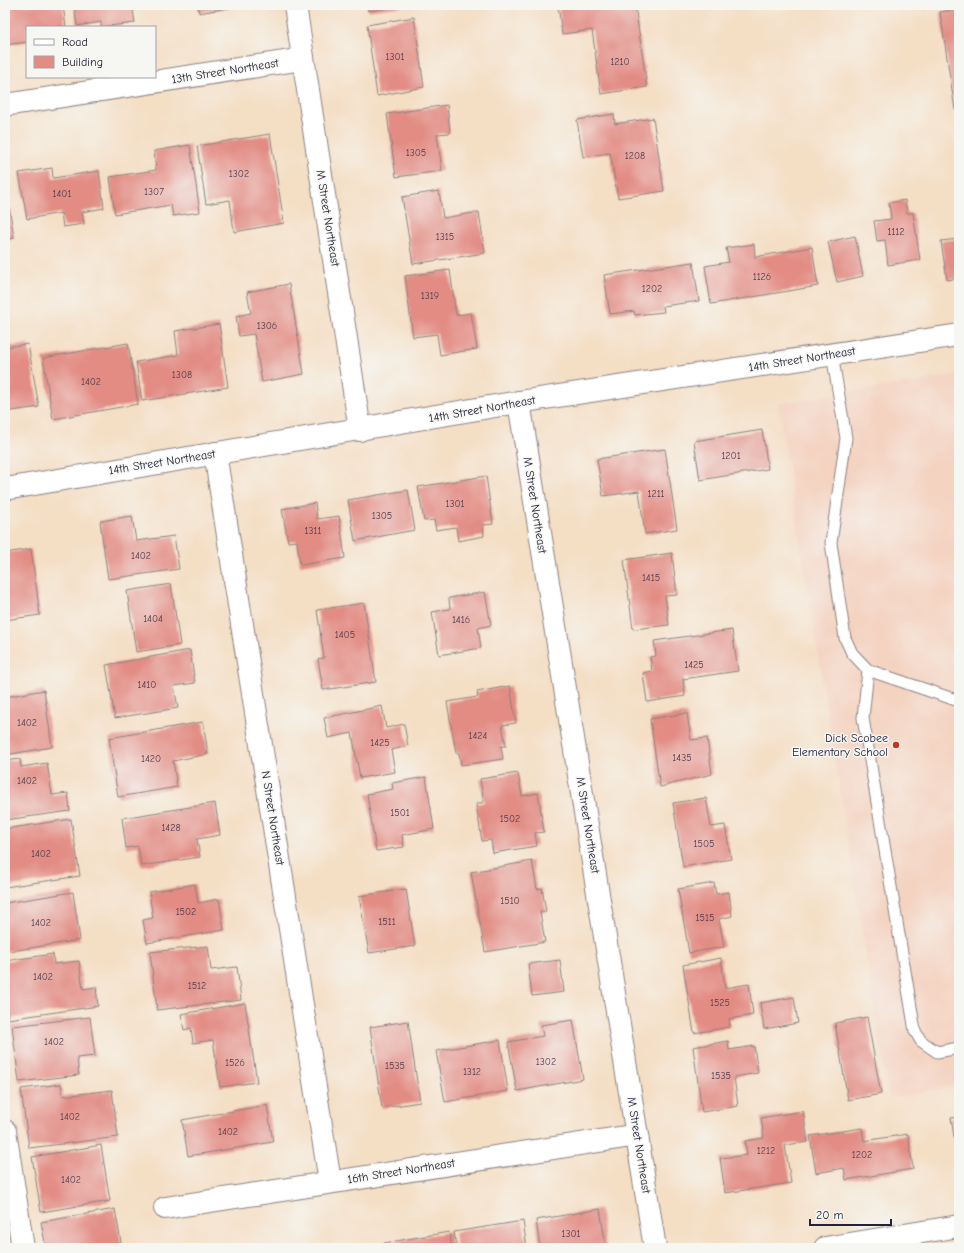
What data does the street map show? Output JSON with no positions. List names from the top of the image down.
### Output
{
  "streets": {
    "street": [
      "13th Street Northeast",
      "M Street Northeast",
      "14th Street Northeast",
      "N Street Northeast",
      "16th Street Northeast"
    ]
  },
  "crossings": [
    ["13th Street Northeast", "M Street Northeast"],
    ["M Street Northeast", "14th Street Northeast"],
    ["M Street Northeast", "16th Street Northeast"],
    ["14th Street Northeast", "N Street Northeast"],
    ["N Street Northeast", "16th Street Northeast"]
  ],
  "places": ["Dick Scobee Elementary School"],
  "house_numbers": [
    "1301",
    "1210",
    "1305",
    "1208",
    "1302",
    "1307",
    "1401",
    "1112",
    "1315",
    "1126",
    "1202",
    "1319",
    "1306",
    "1308",
    "1402",
    "1201",
    "1211",
    "1301",
    "1305",
    "1311",
    "1402",
    "1415",
    "1404",
    "1416",
    "1405",
    "1425",
    "1410",
    "1402",
    "1424",
    "1425",
    "1435",
    "1420",
    "1402",
    "1501",
    "1502",
    "1428",
    "1505",
    "1402",
    "1510",
    "1502",
    "1515",
    "1511",
    "1402",
    "1402",
    "1512",
    "1525",
    "1402",
    "1302",
    "1526",
    "1535",
    "1312",
    "1535",
    "1402",
    "1402",
    "1212",
    "1202",
    "1402",
    "1301"
  ],
  "legend": ["Road", "Building"],
  "scale_bar": "20 m"
}
